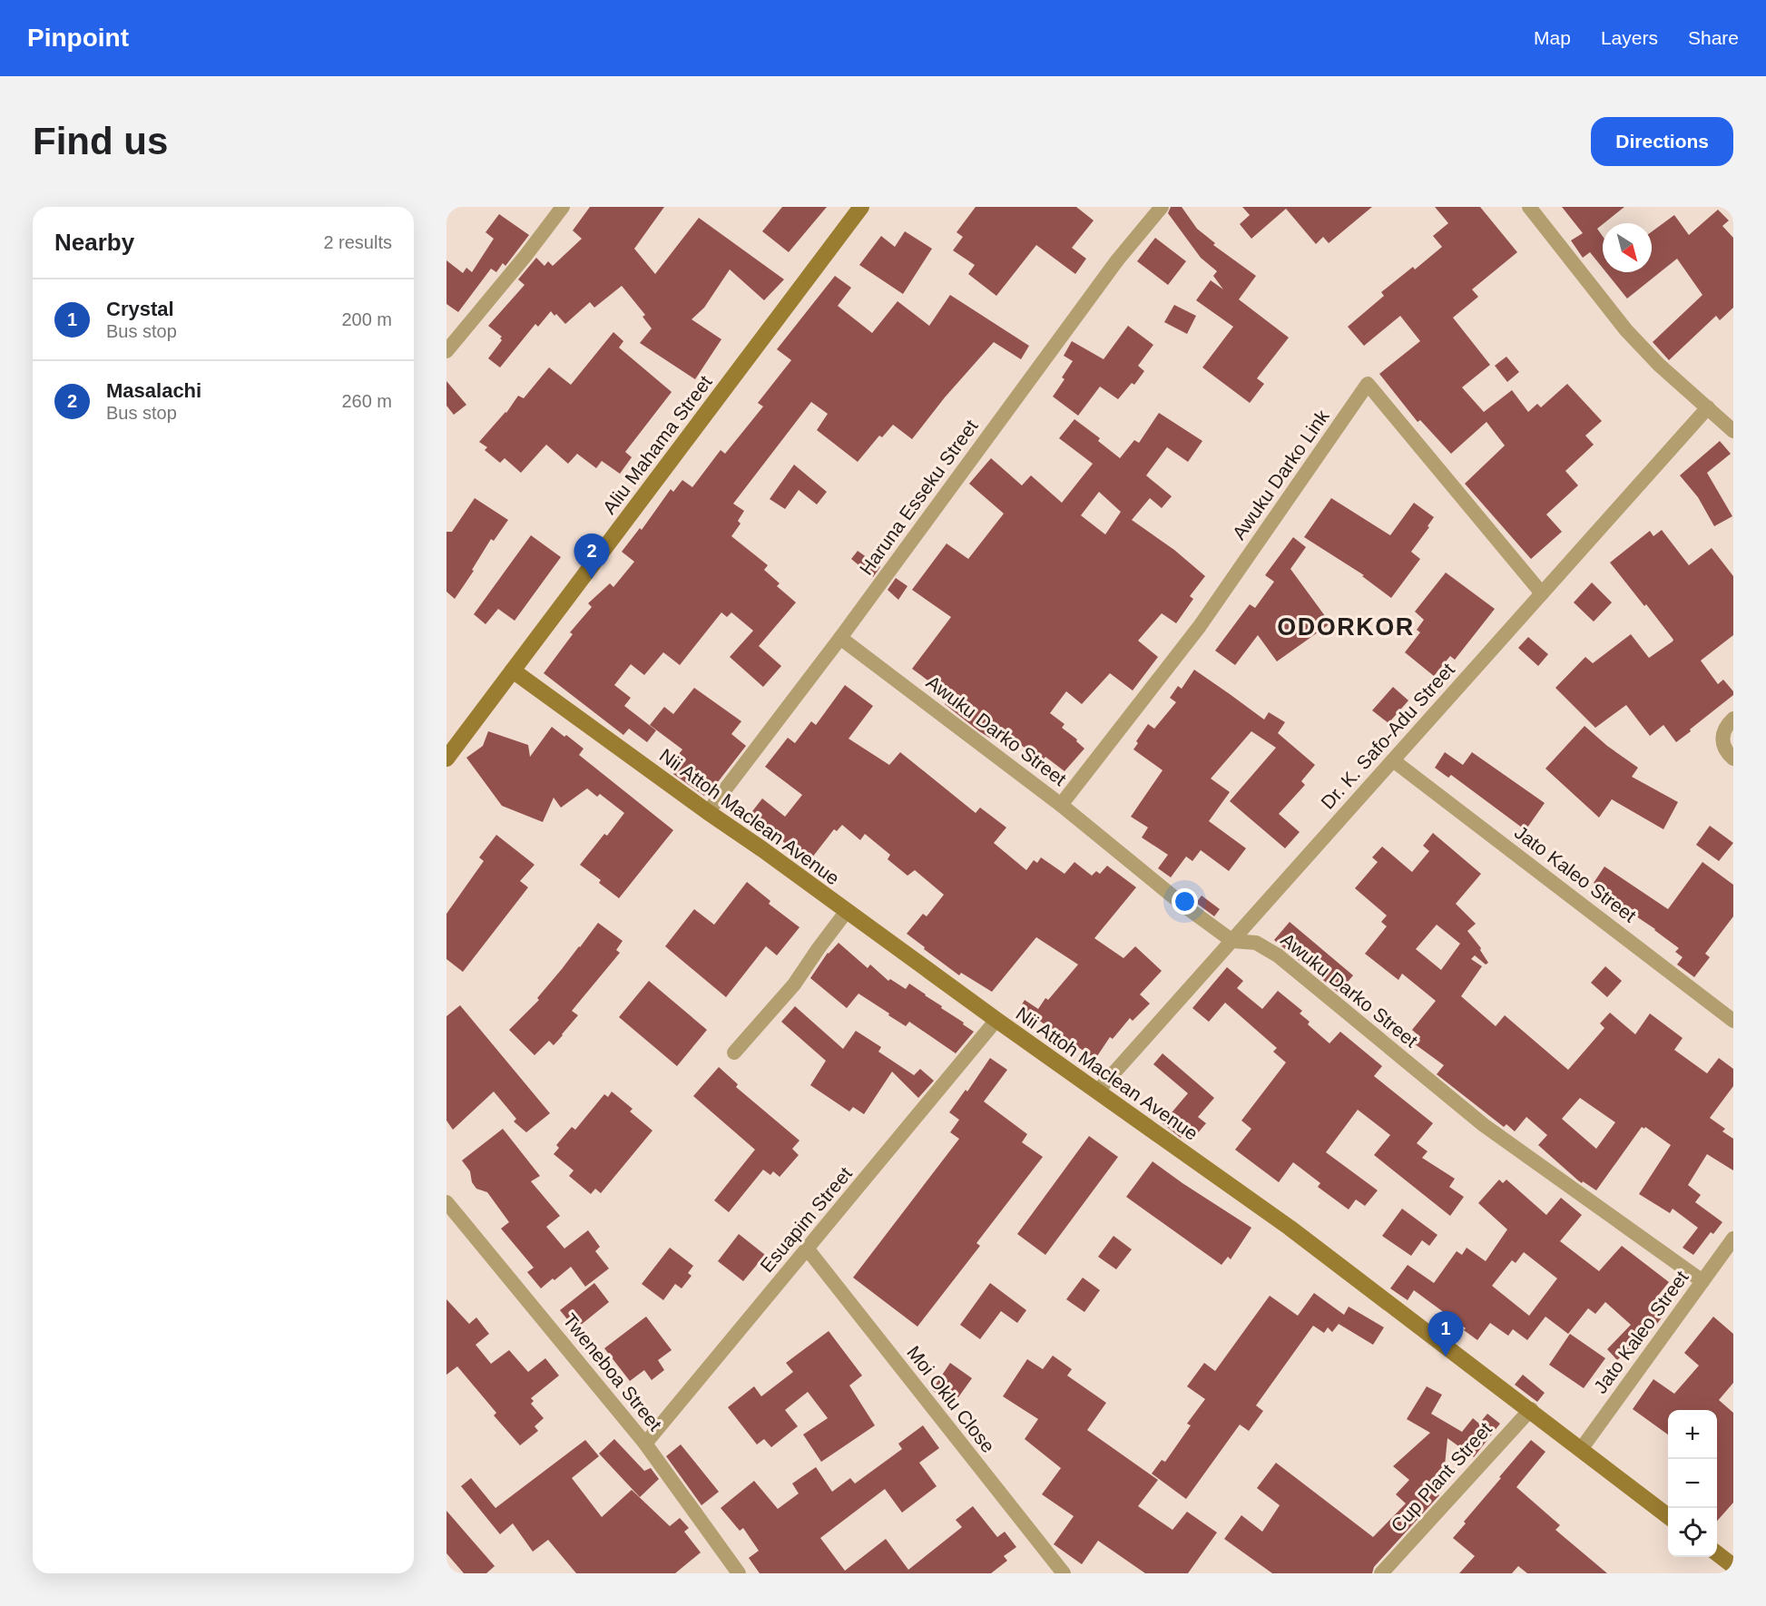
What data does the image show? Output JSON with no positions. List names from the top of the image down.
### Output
{
  "streets": {
    "street": [
      "Aliu Mahama Street",
      "Awuku Darko Link",
      "Haruna Esseku Street",
      "Awuku Darko Street",
      "Dr. K. Safo-Adu Street",
      "Nii Attoh Maclean Avenue",
      "Jato Kaleo Street",
      "Esuapim Street",
      "Tweneboa Street",
      "Moi Oklu Close",
      "Cup Plant Street"
    ]
  },
  "crossings": [
    ["Aliu Mahama Street", "Nii Attoh Maclean Avenue"],
    ["Awuku Darko Link", "Awuku Darko Street"],
    ["Awuku Darko Link", "Dr. K. Safo-Adu Street"],
    ["Haruna Esseku Street", "Awuku Darko Street"],
    ["Haruna Esseku Street", "Nii Attoh Maclean Avenue"],
    ["Awuku Darko Street", "Dr. K. Safo-Adu Street"],
    ["Awuku Darko Street", "Jato Kaleo Street"],
    ["Dr. K. Safo-Adu Street", "Nii Attoh Maclean Avenue"],
    ["Dr. K. Safo-Adu Street", "Jato Kaleo Street"],
    ["Nii Attoh Maclean Avenue", "Jato Kaleo Street"],
    ["Nii Attoh Maclean Avenue", "Esuapim Street"],
    ["Nii Attoh Maclean Avenue", "Cup Plant Street"],
    ["Esuapim Street", "Tweneboa Street"],
    ["Esuapim Street", "Moi Oklu Close"]
  ],
  "districts": ["ODORKOR"],
  "north": "bottom right",
  "page": {
    "header": "Pinpoint",
    "nav": ["Map", "Layers", "Share"],
    "buttons": "Directions",
    "title": "Find us",
    "heading": ["Nearby", "2 results"],
    "list": [
      {
        "mark": "1",
        "name": "Crystal",
        "note": "Bus stop",
        "value": "200 m"
      },
      {
        "mark": "2",
        "name": "Masalachi",
        "note": "Bus stop",
        "value": "260 m"
      }
    ],
    "pins": ["2", "1"],
    "map_buttons": ["+", "−"]
  }
}
